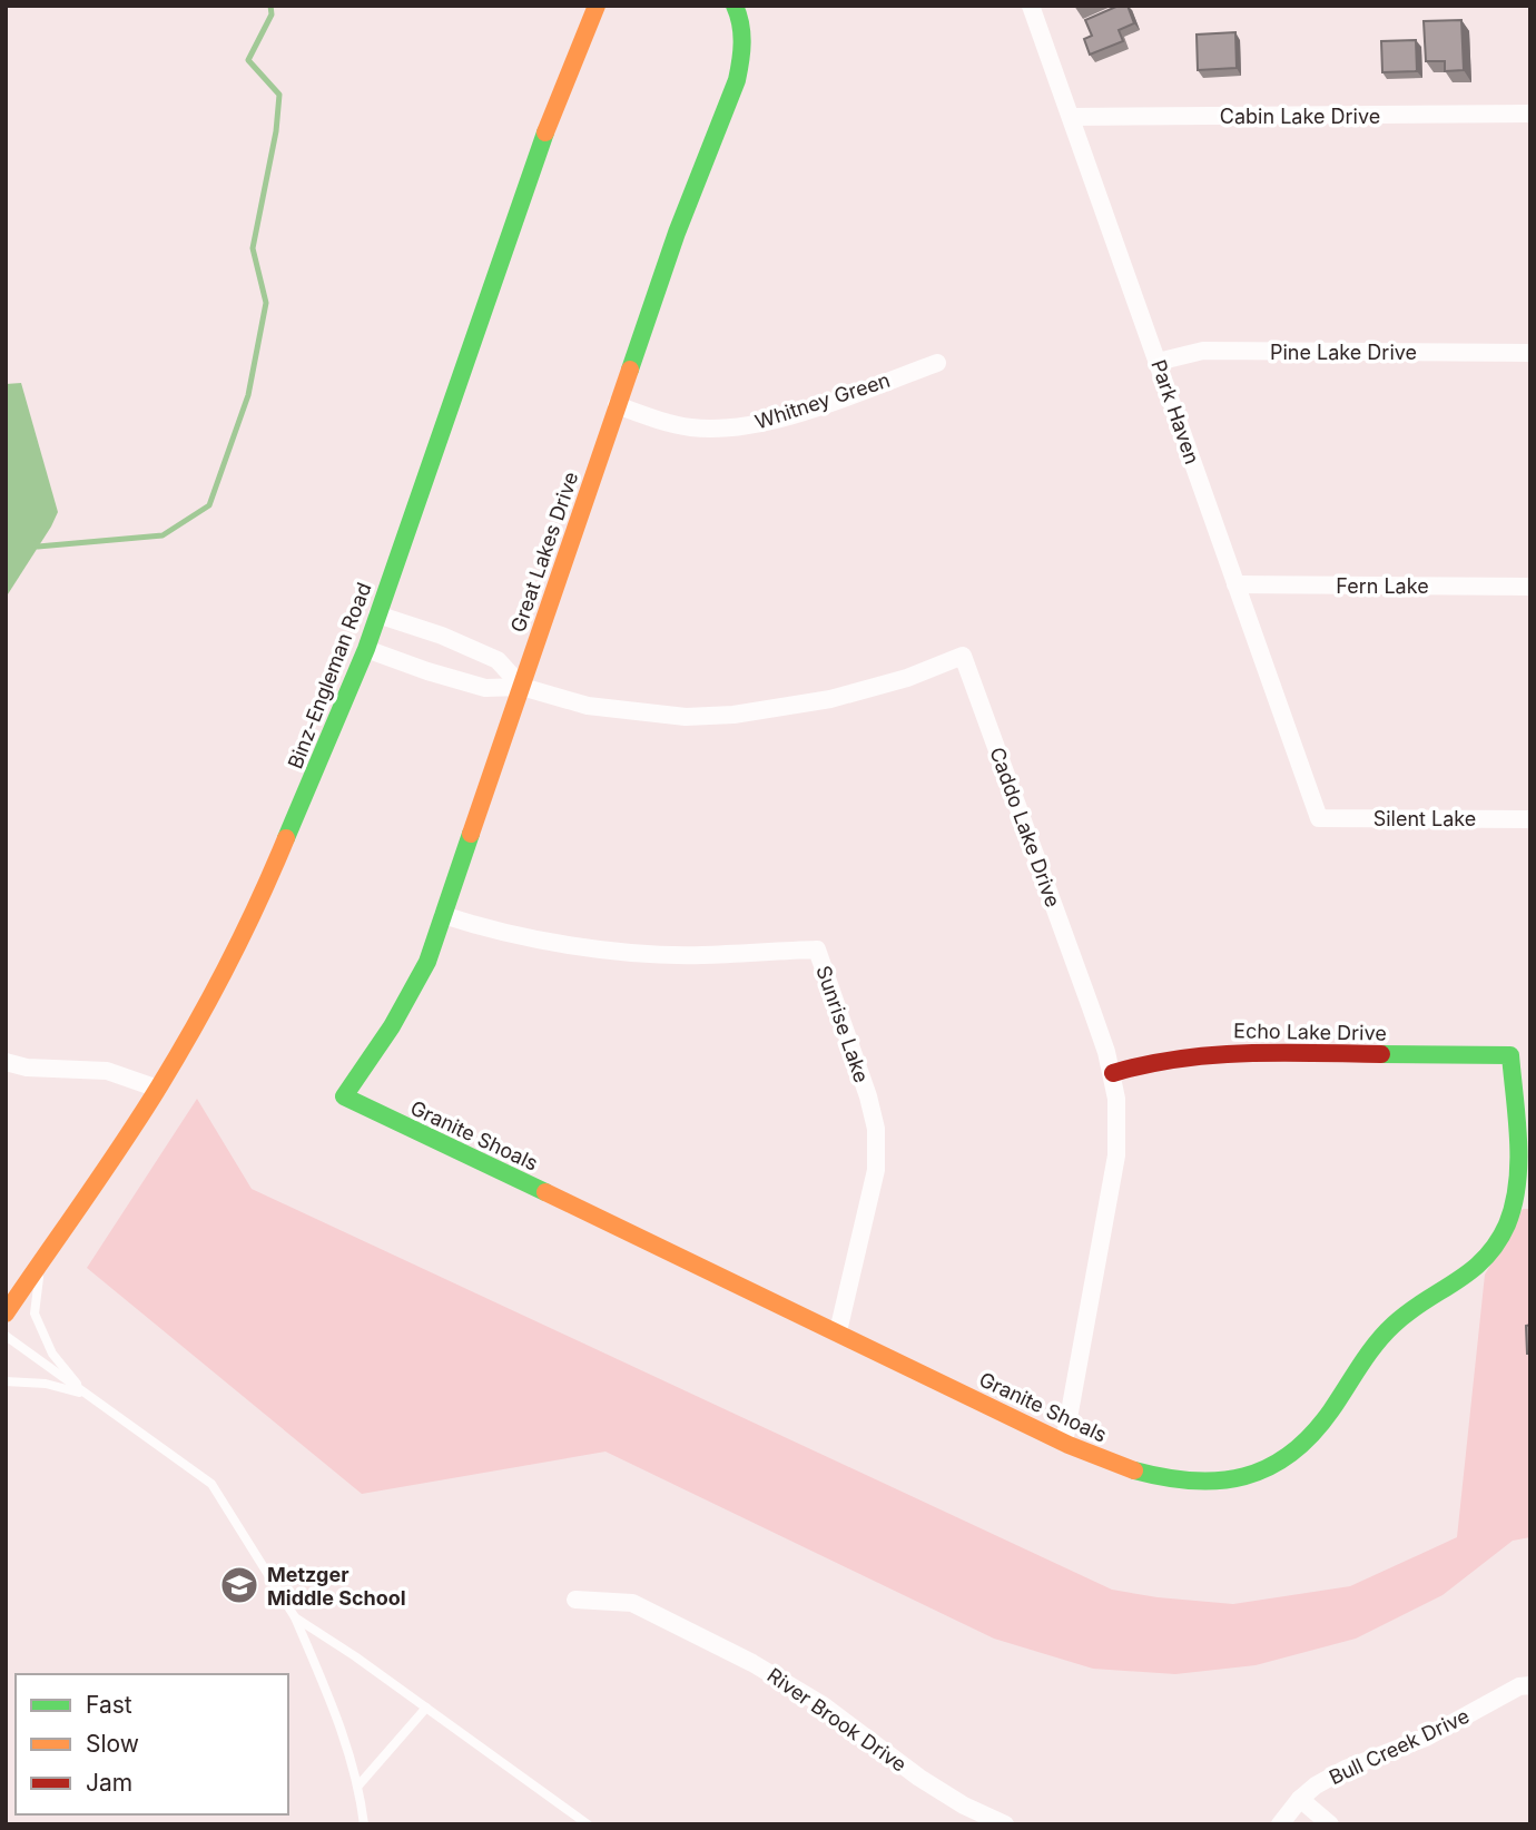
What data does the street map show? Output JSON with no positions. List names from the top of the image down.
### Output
{
  "streets": {
    "street": [
      "Cabin Lake Drive",
      "Pine Lake Drive",
      "Whitney Green",
      "Park Haven",
      "Great Lakes Drive",
      "Fern Lake",
      "Binz-Engleman Road",
      "Silent Lake",
      "Caddo Lake Drive",
      "Sunrise Lake",
      "Echo Lake Drive",
      "Granite Shoals",
      "River Brook Drive",
      "Bull Creek Drive"
    ]
  },
  "crossings": [
    ["Cabin Lake Drive", "Park Haven"],
    ["Pine Lake Drive", "Park Haven"],
    ["Whitney Green", "Great Lakes Drive"],
    ["Park Haven", "Fern Lake"],
    ["Park Haven", "Silent Lake"],
    ["Great Lakes Drive", "Caddo Lake Drive"],
    ["Great Lakes Drive", "Sunrise Lake"],
    ["Great Lakes Drive", "Granite Shoals"],
    ["Binz-Engleman Road", "Caddo Lake Drive"],
    ["Caddo Lake Drive", "Echo Lake Drive"],
    ["Caddo Lake Drive", "Granite Shoals"],
    ["Sunrise Lake", "Granite Shoals"],
    ["Echo Lake Drive", "Granite Shoals"]
  ],
  "places": {
    "school or university": ["Metzger Middle School"]
  },
  "legend": ["Fast", "Slow", "Jam"]
}
